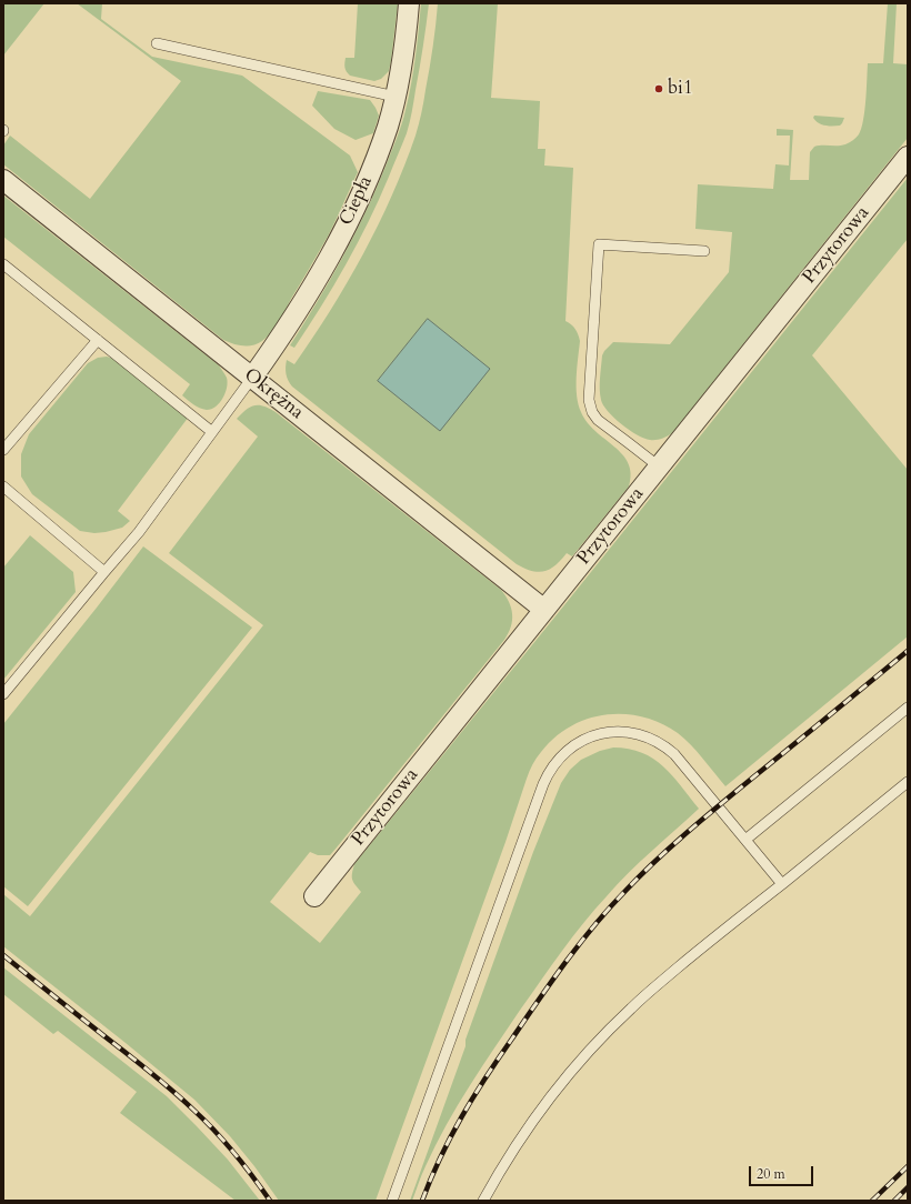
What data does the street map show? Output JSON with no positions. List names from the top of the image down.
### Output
{
  "streets": {
    "street": ["Ciepła", "Przytorowa", "Okrężna"]
  },
  "crossings": [
    ["Ciepła", "Okrężna"],
    ["Przytorowa", "Okrężna"]
  ],
  "places": ["bi1"],
  "scale_bar": "20 m"
}
